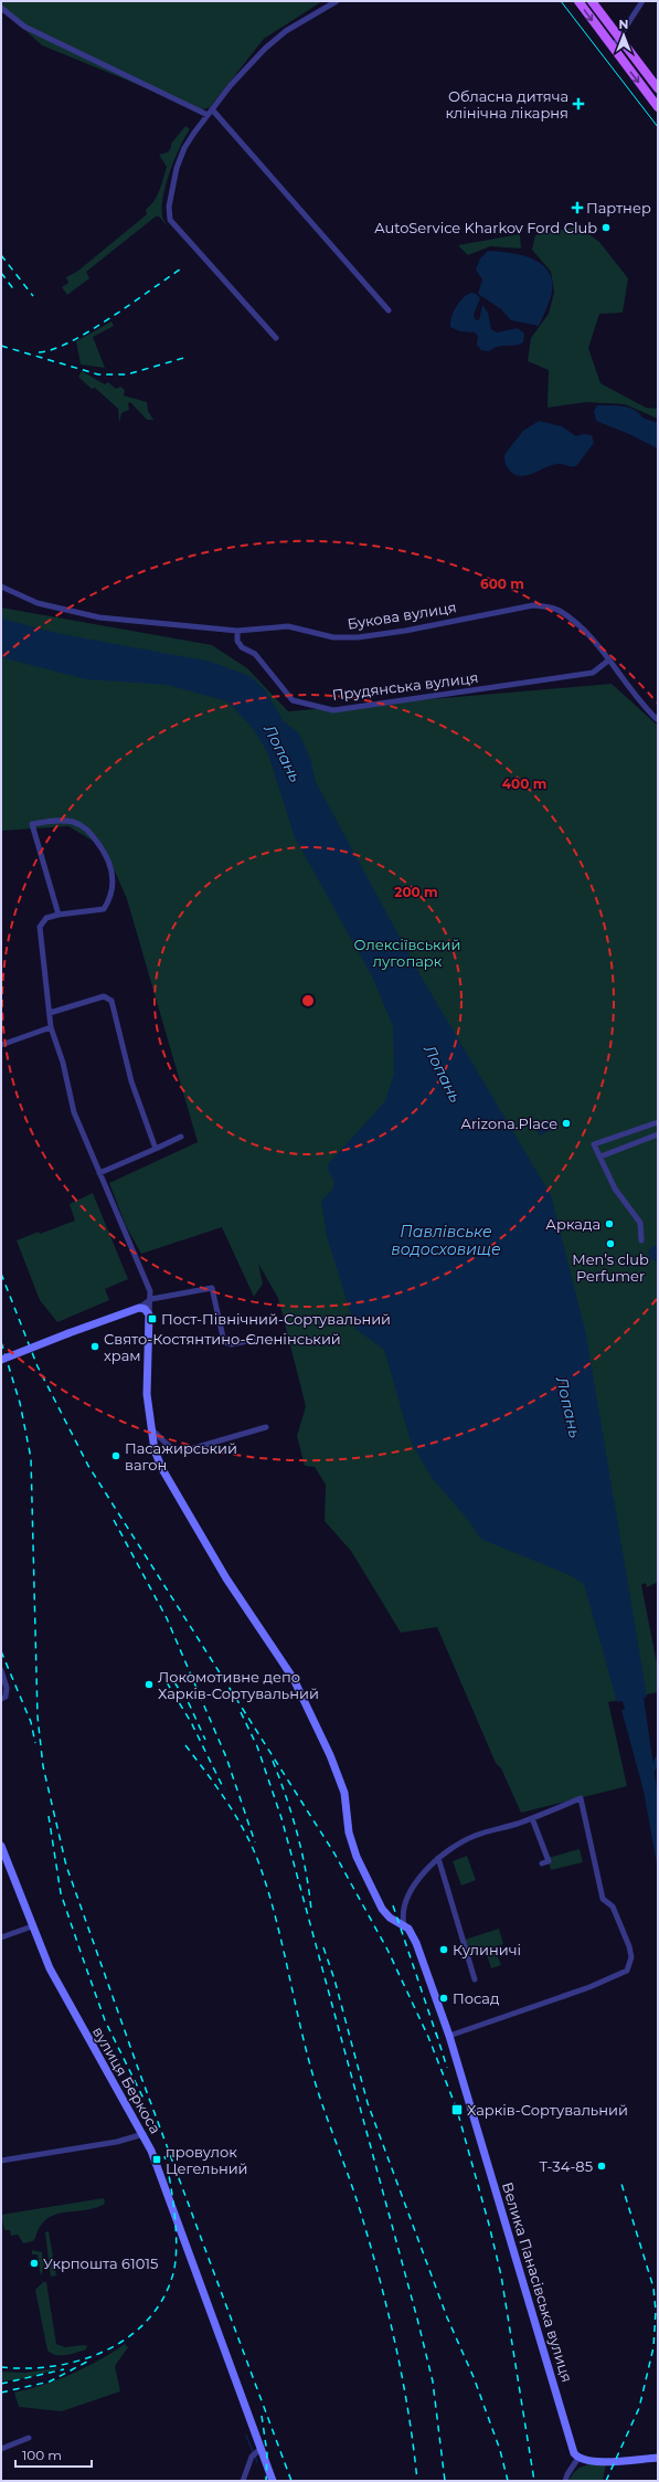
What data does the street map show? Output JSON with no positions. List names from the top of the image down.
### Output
{
  "streets": {
    "street": [
      "Букова вулиця",
      "Прудянська вулиця",
      "вулиця Беркоса",
      "Велика Панасівська вулиця"
    ]
  },
  "crossings": [
    ["Букова вулиця", "Прудянська вулиця"]
  ],
  "water": ["Лопань", "Павлівське водосховище"],
  "parks": ["Олексіївський лугопарк"],
  "places": {
    "health": ["Обласна дитяча клінічна лікарня", "Партнер"],
    "other": [
      "AutoService Kharkov Ford Club",
      "Arizona.Place",
      "Аркада",
      "Men’s club Perfumer",
      "Свято-Костянтино-Єленінський храм",
      "Пасажирський вагон",
      "Локомотивне депо Харків-Сортувальний",
      "Кулиничі",
      "Посад",
      "Т-34-85",
      "Укрпошта 61015"
    ],
    "transit": ["Пост-Північний-Сортувальний", "Харків-Сортувальний", "провулок Цегельний"]
  },
  "scale_bar": "100 m",
  "north": "top",
  "rings": ["600 m", "400 m", "200 m"]
}
